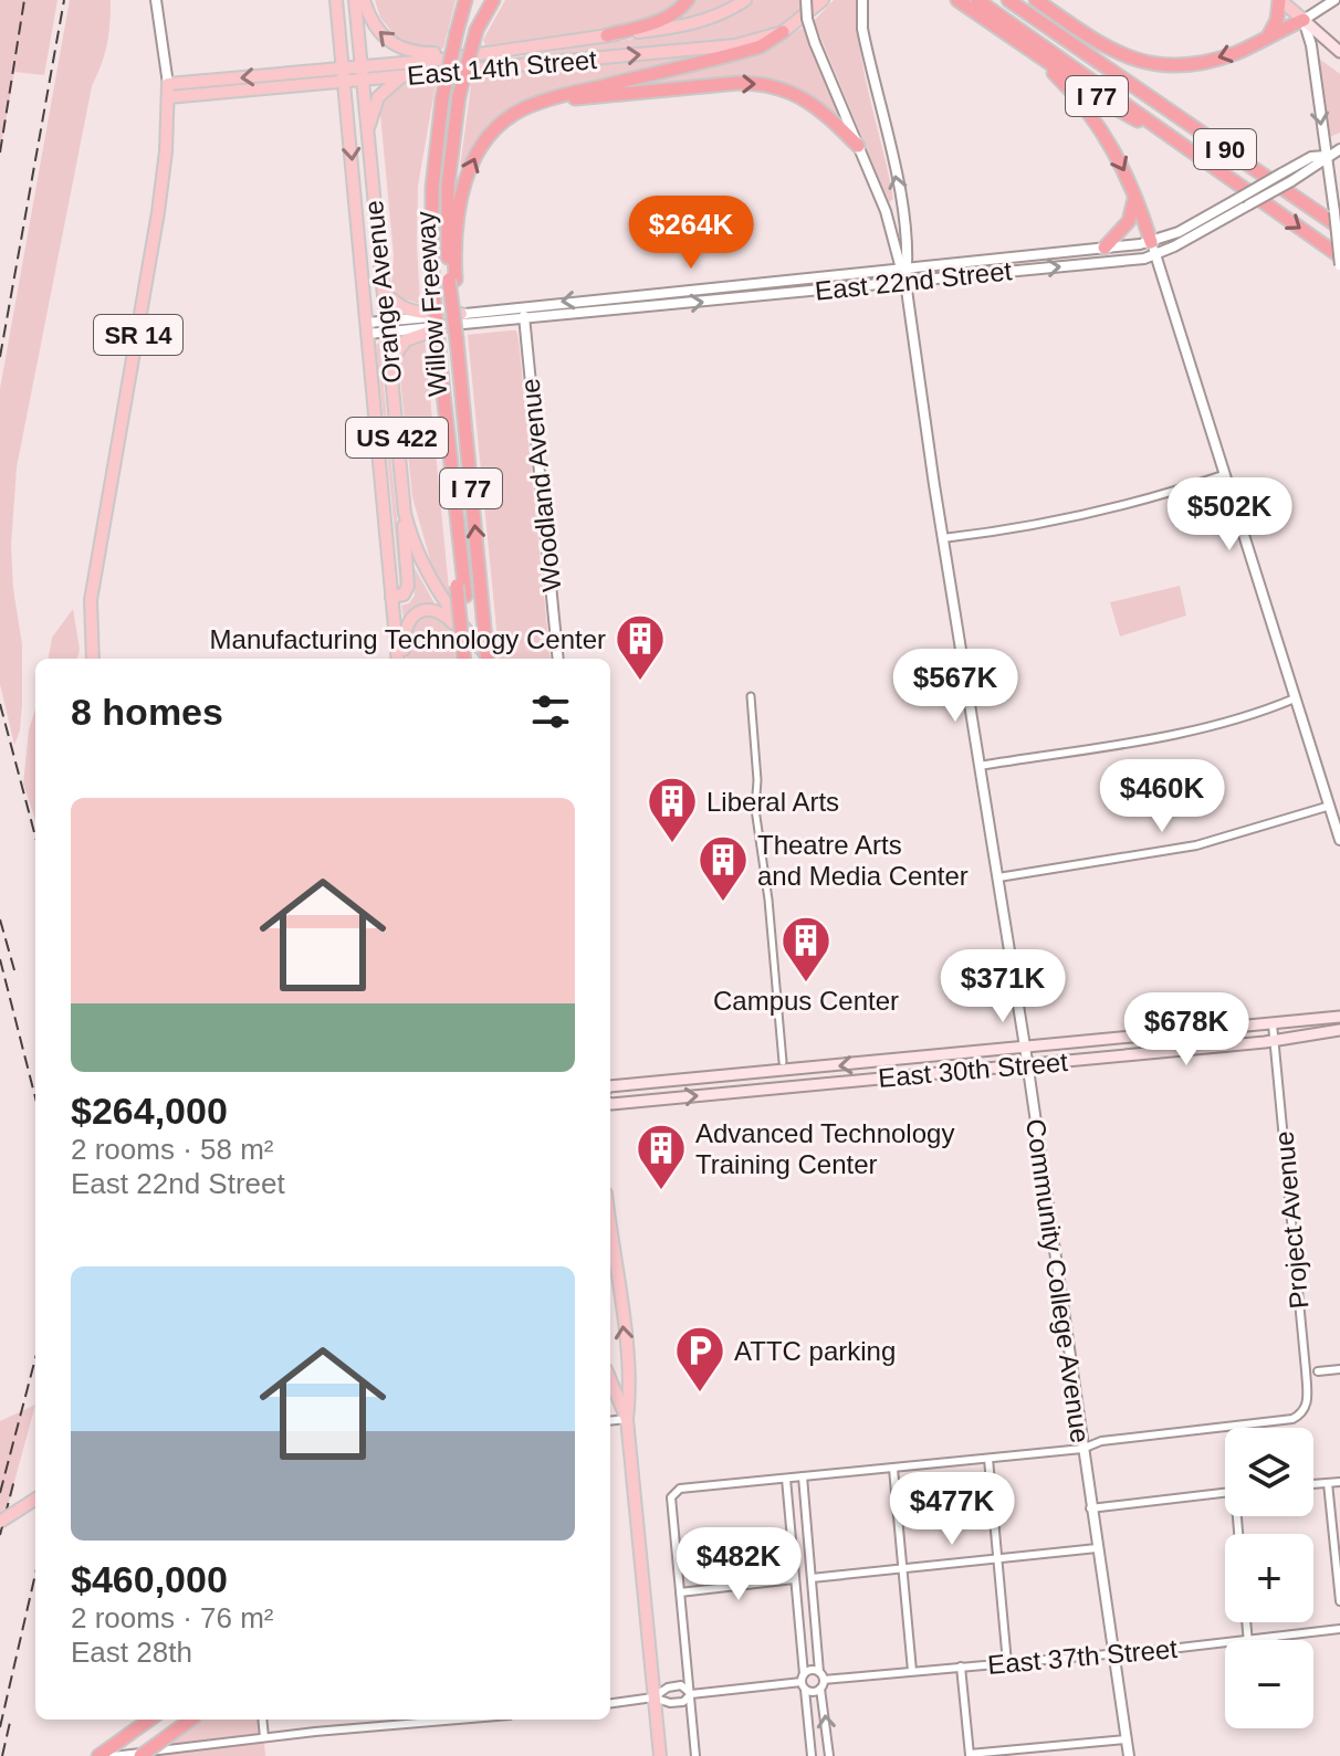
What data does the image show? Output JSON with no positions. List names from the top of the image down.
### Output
{
  "streets": {
    "highway": ["I 77", "I 90", "Willow Freeway"],
    "main road": [
      "East 14th Street",
      "Orange Avenue",
      "SR 14",
      "US 422",
      "East 30th Street"
    ],
    "street": [
      "East 22nd Street",
      "Woodland Avenue",
      "Project Avenue",
      "Community College Avenue",
      "East 37th Street"
    ]
  },
  "crossings": [
    ["East 14th Street", "Orange Avenue"],
    ["East 14th Street", "SR 14"],
    ["I 77", "I 90"],
    ["East 22nd Street", "Orange Avenue"],
    ["East 22nd Street", "Woodland Avenue"],
    ["East 22nd Street", "Community College Avenue"],
    ["East 30th Street", "Project Avenue"],
    ["East 30th Street", "Community College Avenue"],
    ["Project Avenue", "Community College Avenue"],
    ["Community College Avenue", "East 37th Street"]
  ],
  "places": {
    "building": [
      "Manufacturing Technology Center",
      "Liberal Arts",
      "Theatre Arts and Media Center",
      "Campus Center",
      "Advanced Technology Training Center"
    ],
    "parking": ["ATTC parking"]
  },
  "page": {
    "price": [
      "$264K",
      "$502K",
      "$567K",
      "$460K",
      "$371K",
      "$678K",
      "$477K",
      "$482K"
    ],
    "heading": "8 homes",
    "list": [
      {
        "name": "$264,000",
        "note": "2 rooms · 58 m² · East 22nd Street"
      },
      {
        "name": "$460,000",
        "note": "2 rooms · 76 m² · East 28th"
      }
    ],
    "map_buttons": ["+", "−"]
  }
}
